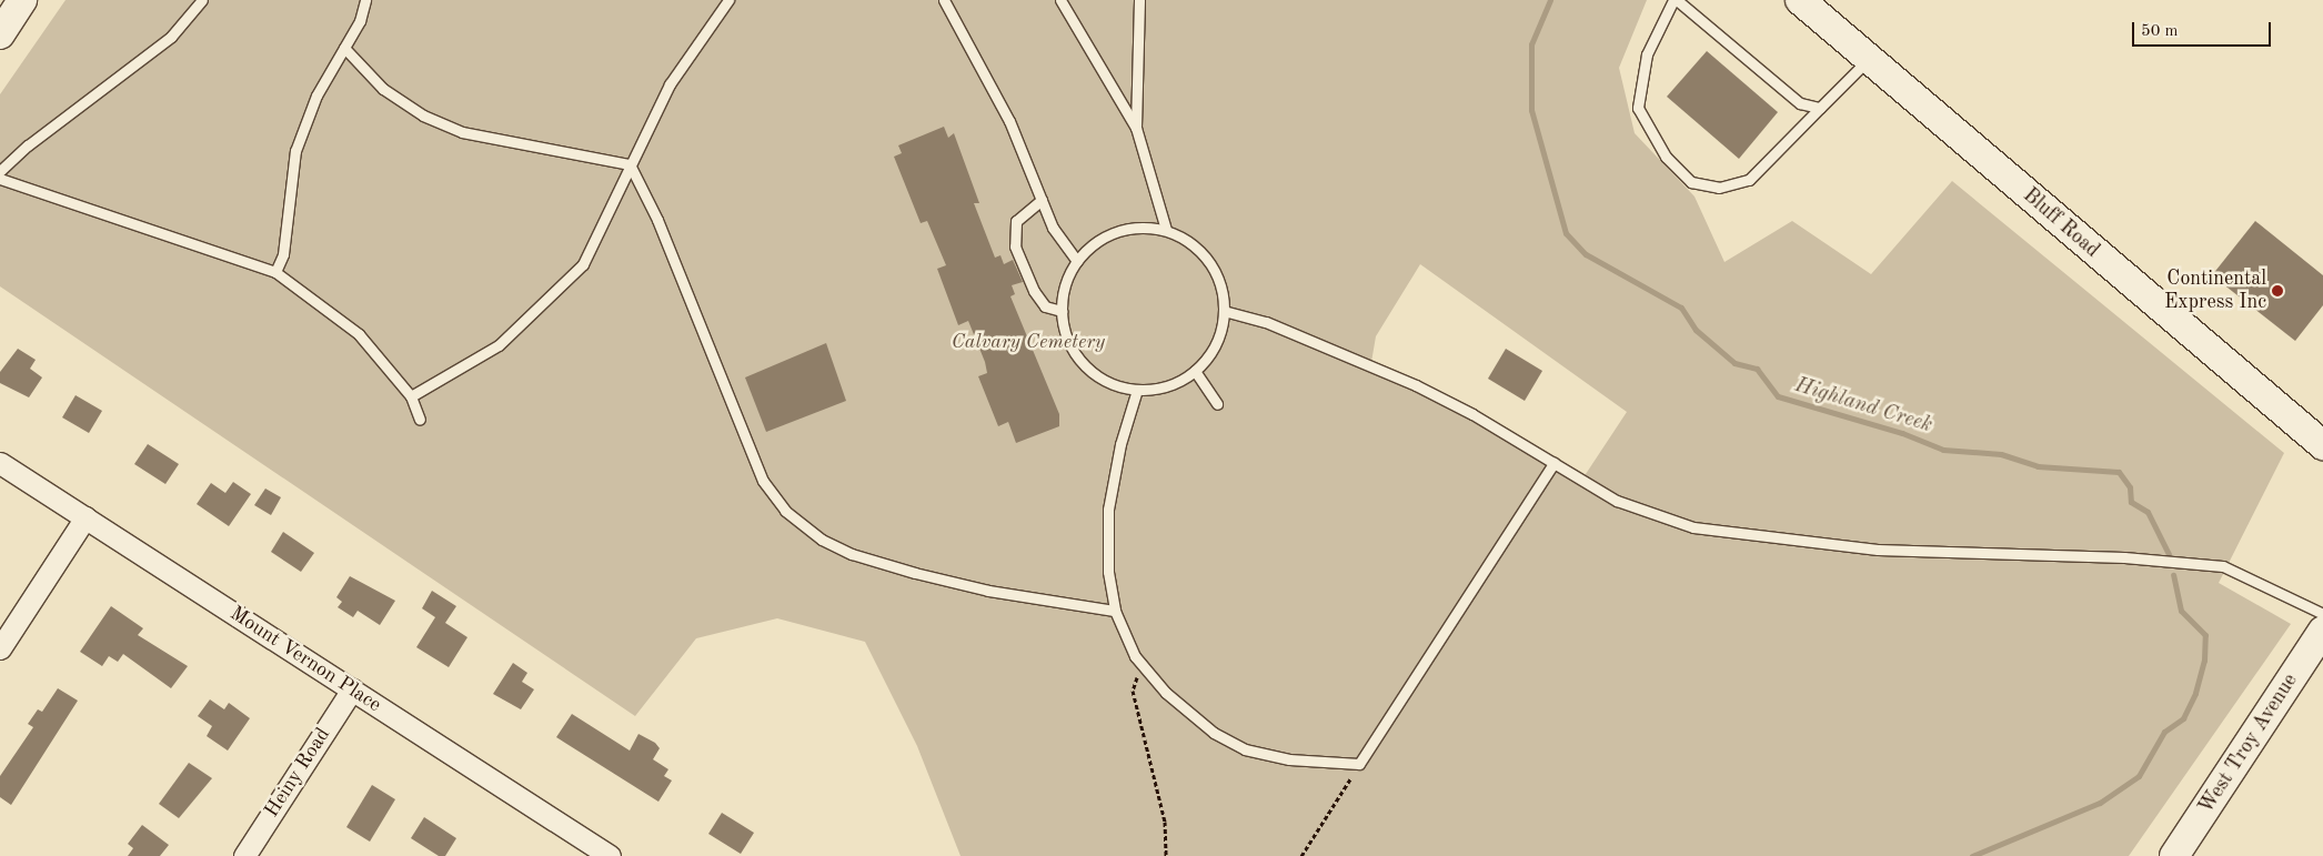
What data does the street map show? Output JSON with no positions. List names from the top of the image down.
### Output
{
  "streets": {
    "main road": ["Bluff Road", "West Troy Avenue"],
    "street": ["Mount Vernon Place", "Heiny Road"]
  },
  "crossings": [
    ["Mount Vernon Place", "Heiny Road"]
  ],
  "water": ["Highland Creek"],
  "parks": ["Calvary Cemetery"],
  "places": ["Continental Express Inc"],
  "scale_bar": "50 m"
}
